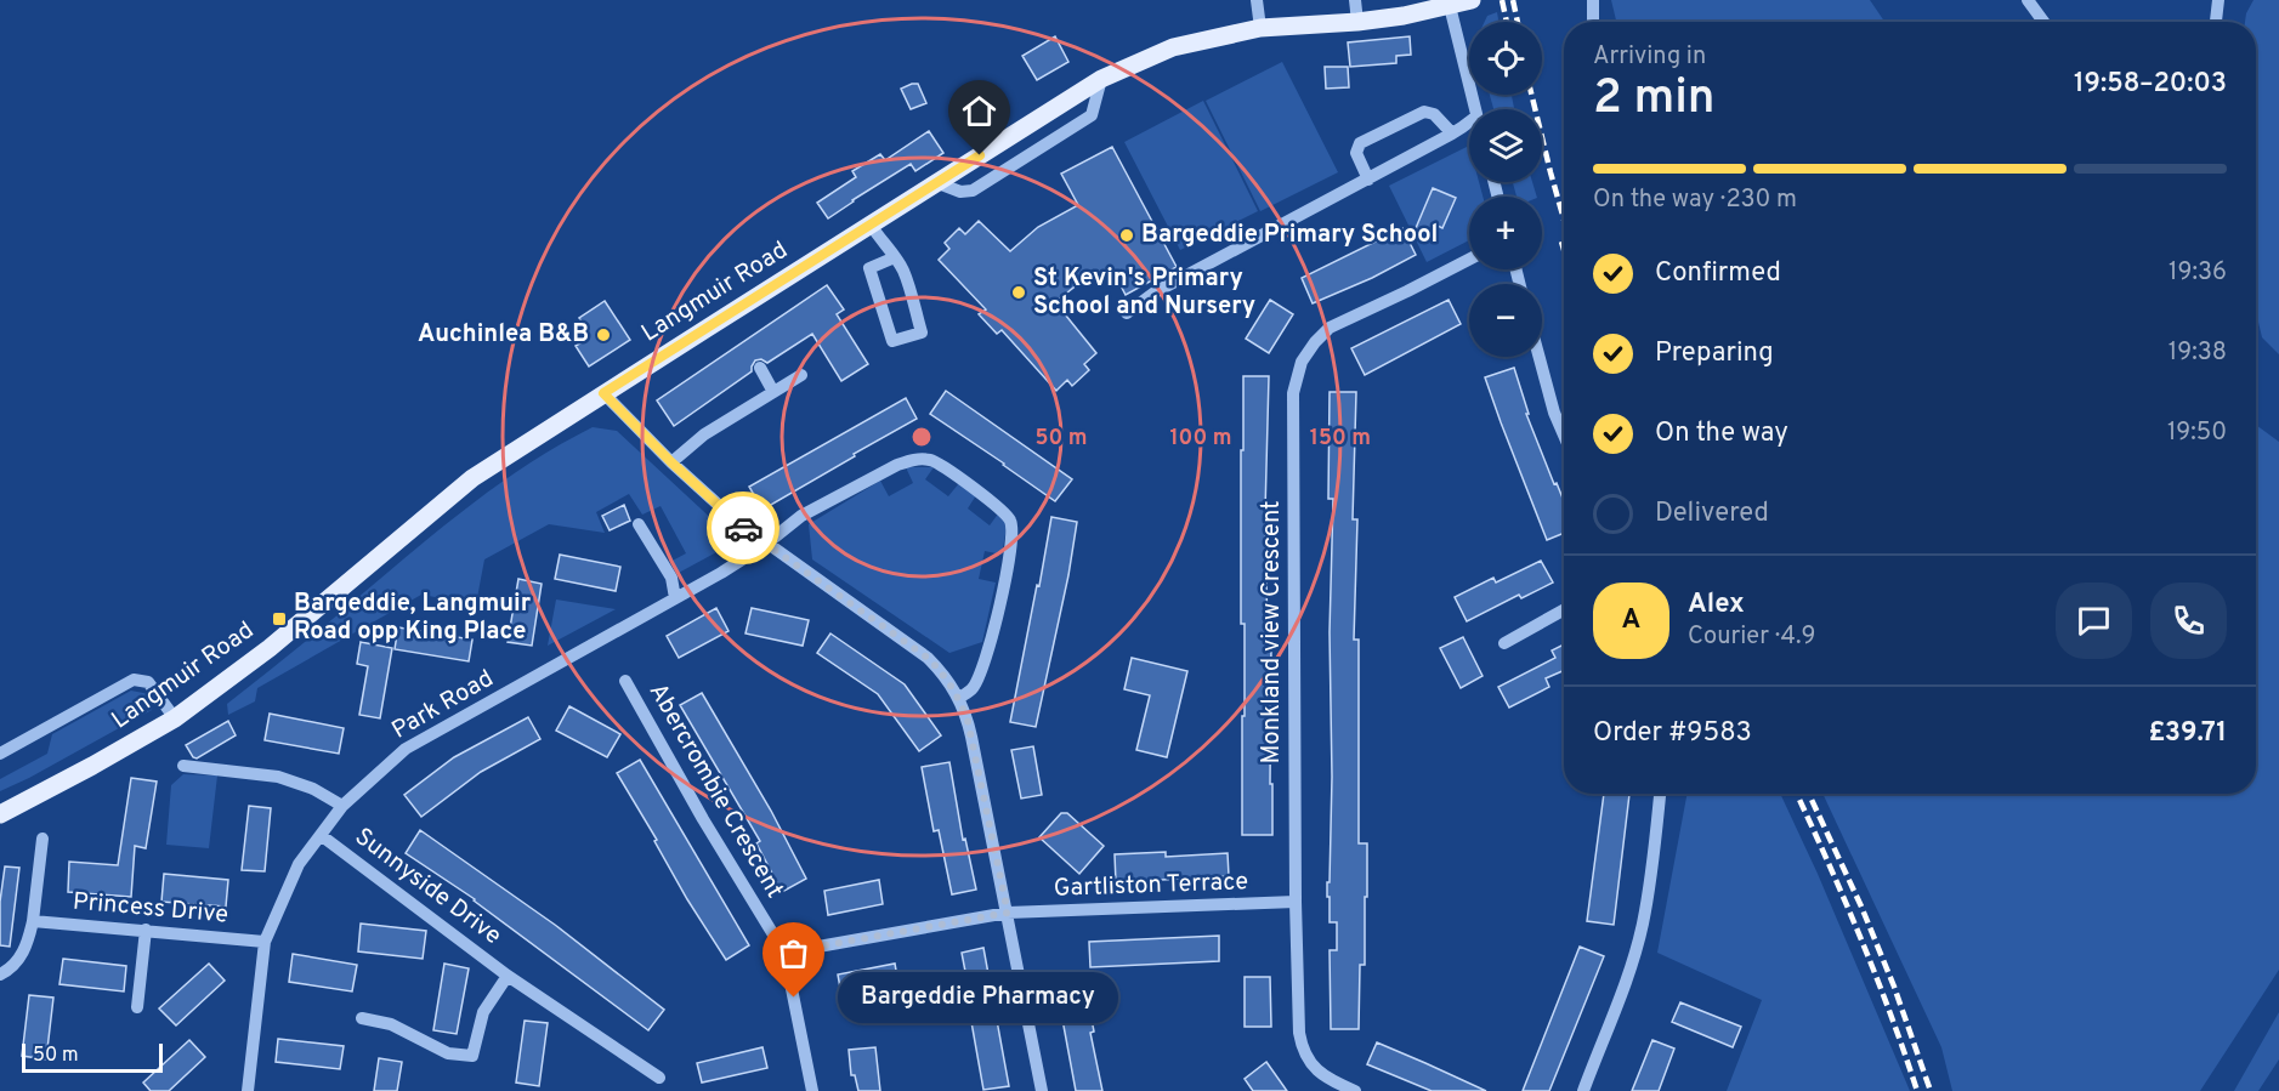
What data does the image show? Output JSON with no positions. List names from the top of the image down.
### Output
{
  "streets": {
    "main road": ["Langmuir Road"],
    "street": [
      "Monkland view Crescent",
      "Park Road",
      "Abercrombie Crescent",
      "Gartliston Terrace",
      "Sunnyside Drive",
      "Princess Drive"
    ]
  },
  "crossings": [
    ["Monkland view Crescent", "Gartliston Terrace"],
    ["Park Road", "Sunnyside Drive"],
    ["Park Road", "Princess Drive"],
    ["Abercrombie Crescent", "Gartliston Terrace"]
  ],
  "places": {
    "other": [
      "Bargeddie Primary School",
      "St Kevin's Primary School and Nursery",
      "Auchinlea B&B",
      "Bargeddie Pharmacy"
    ],
    "transit": ["Bargeddie, Langmuir Road opp King Place"]
  },
  "scale_bar": "50 m",
  "page": {
    "map_buttons": ["+", "−"],
    "heading": ["2 min", "Arriving in", "19:58–20:03"],
    "panel": [
      "Alex",
      "Courier · 4.9",
      "Order #9583",
      "£39.71"
    ],
    "bar": "On the way · 230 m",
    "list": [
      ["Confirmed", "19:36"],
      ["Preparing", "19:38"],
      ["On the way", "19:50"],
      "Delivered"
    ],
    "round": "A",
    "bubble": "Bargeddie Pharmacy",
    "scale": "50 m"
  },
  "rings": ["50 m", "100 m", "150 m"]
}
